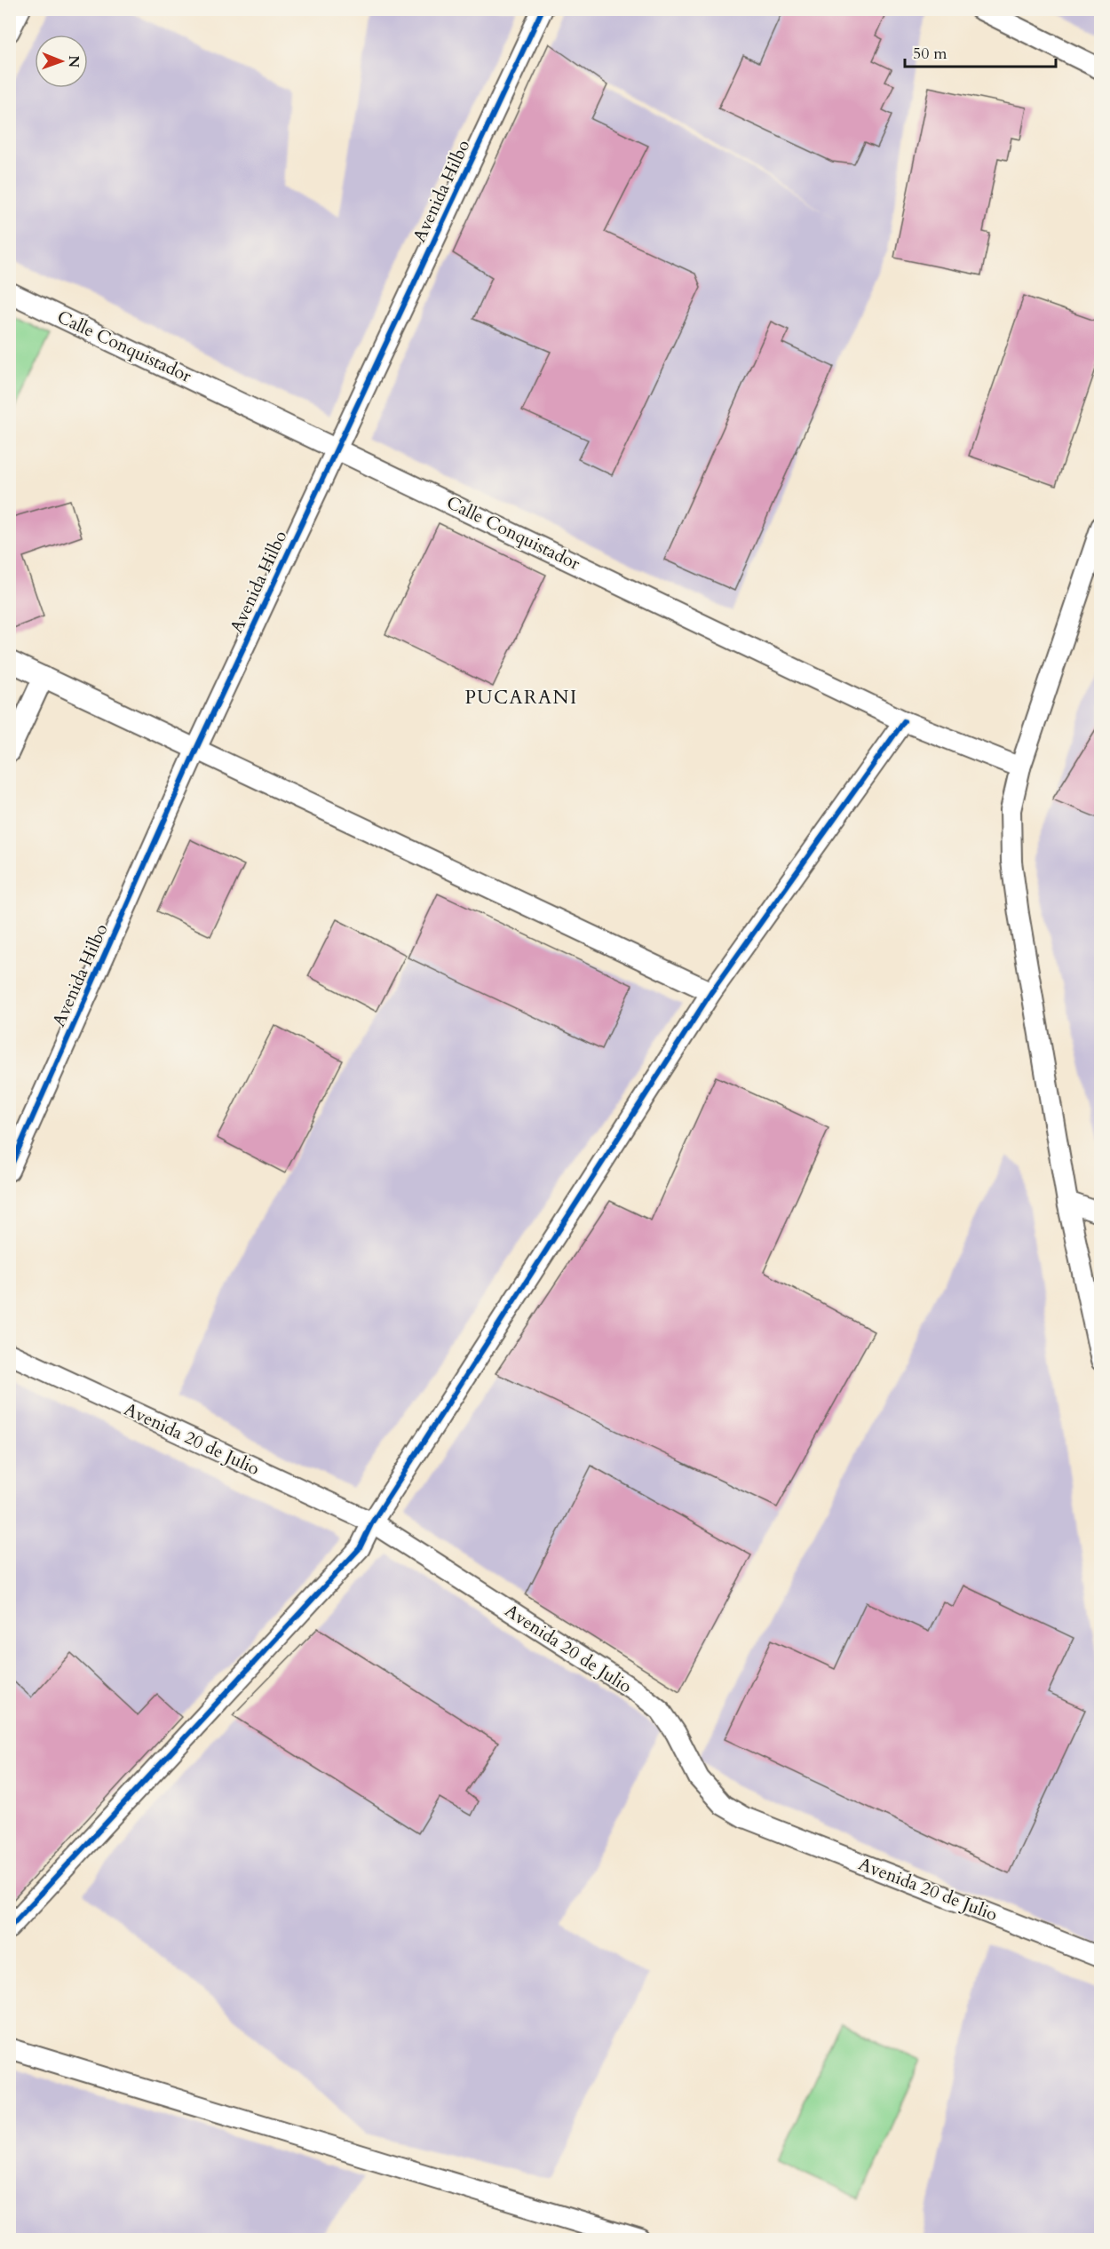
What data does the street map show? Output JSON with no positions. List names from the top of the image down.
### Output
{
  "streets": {
    "street": ["Avenida Hilbo", "Calle Conquistador", "Avenida 20 de Julio"]
  },
  "crossings": [
    ["Avenida Hilbo", "Calle Conquistador"]
  ],
  "districts": ["PUCARANI"],
  "scale_bar": "50 m",
  "north": "right"
}
